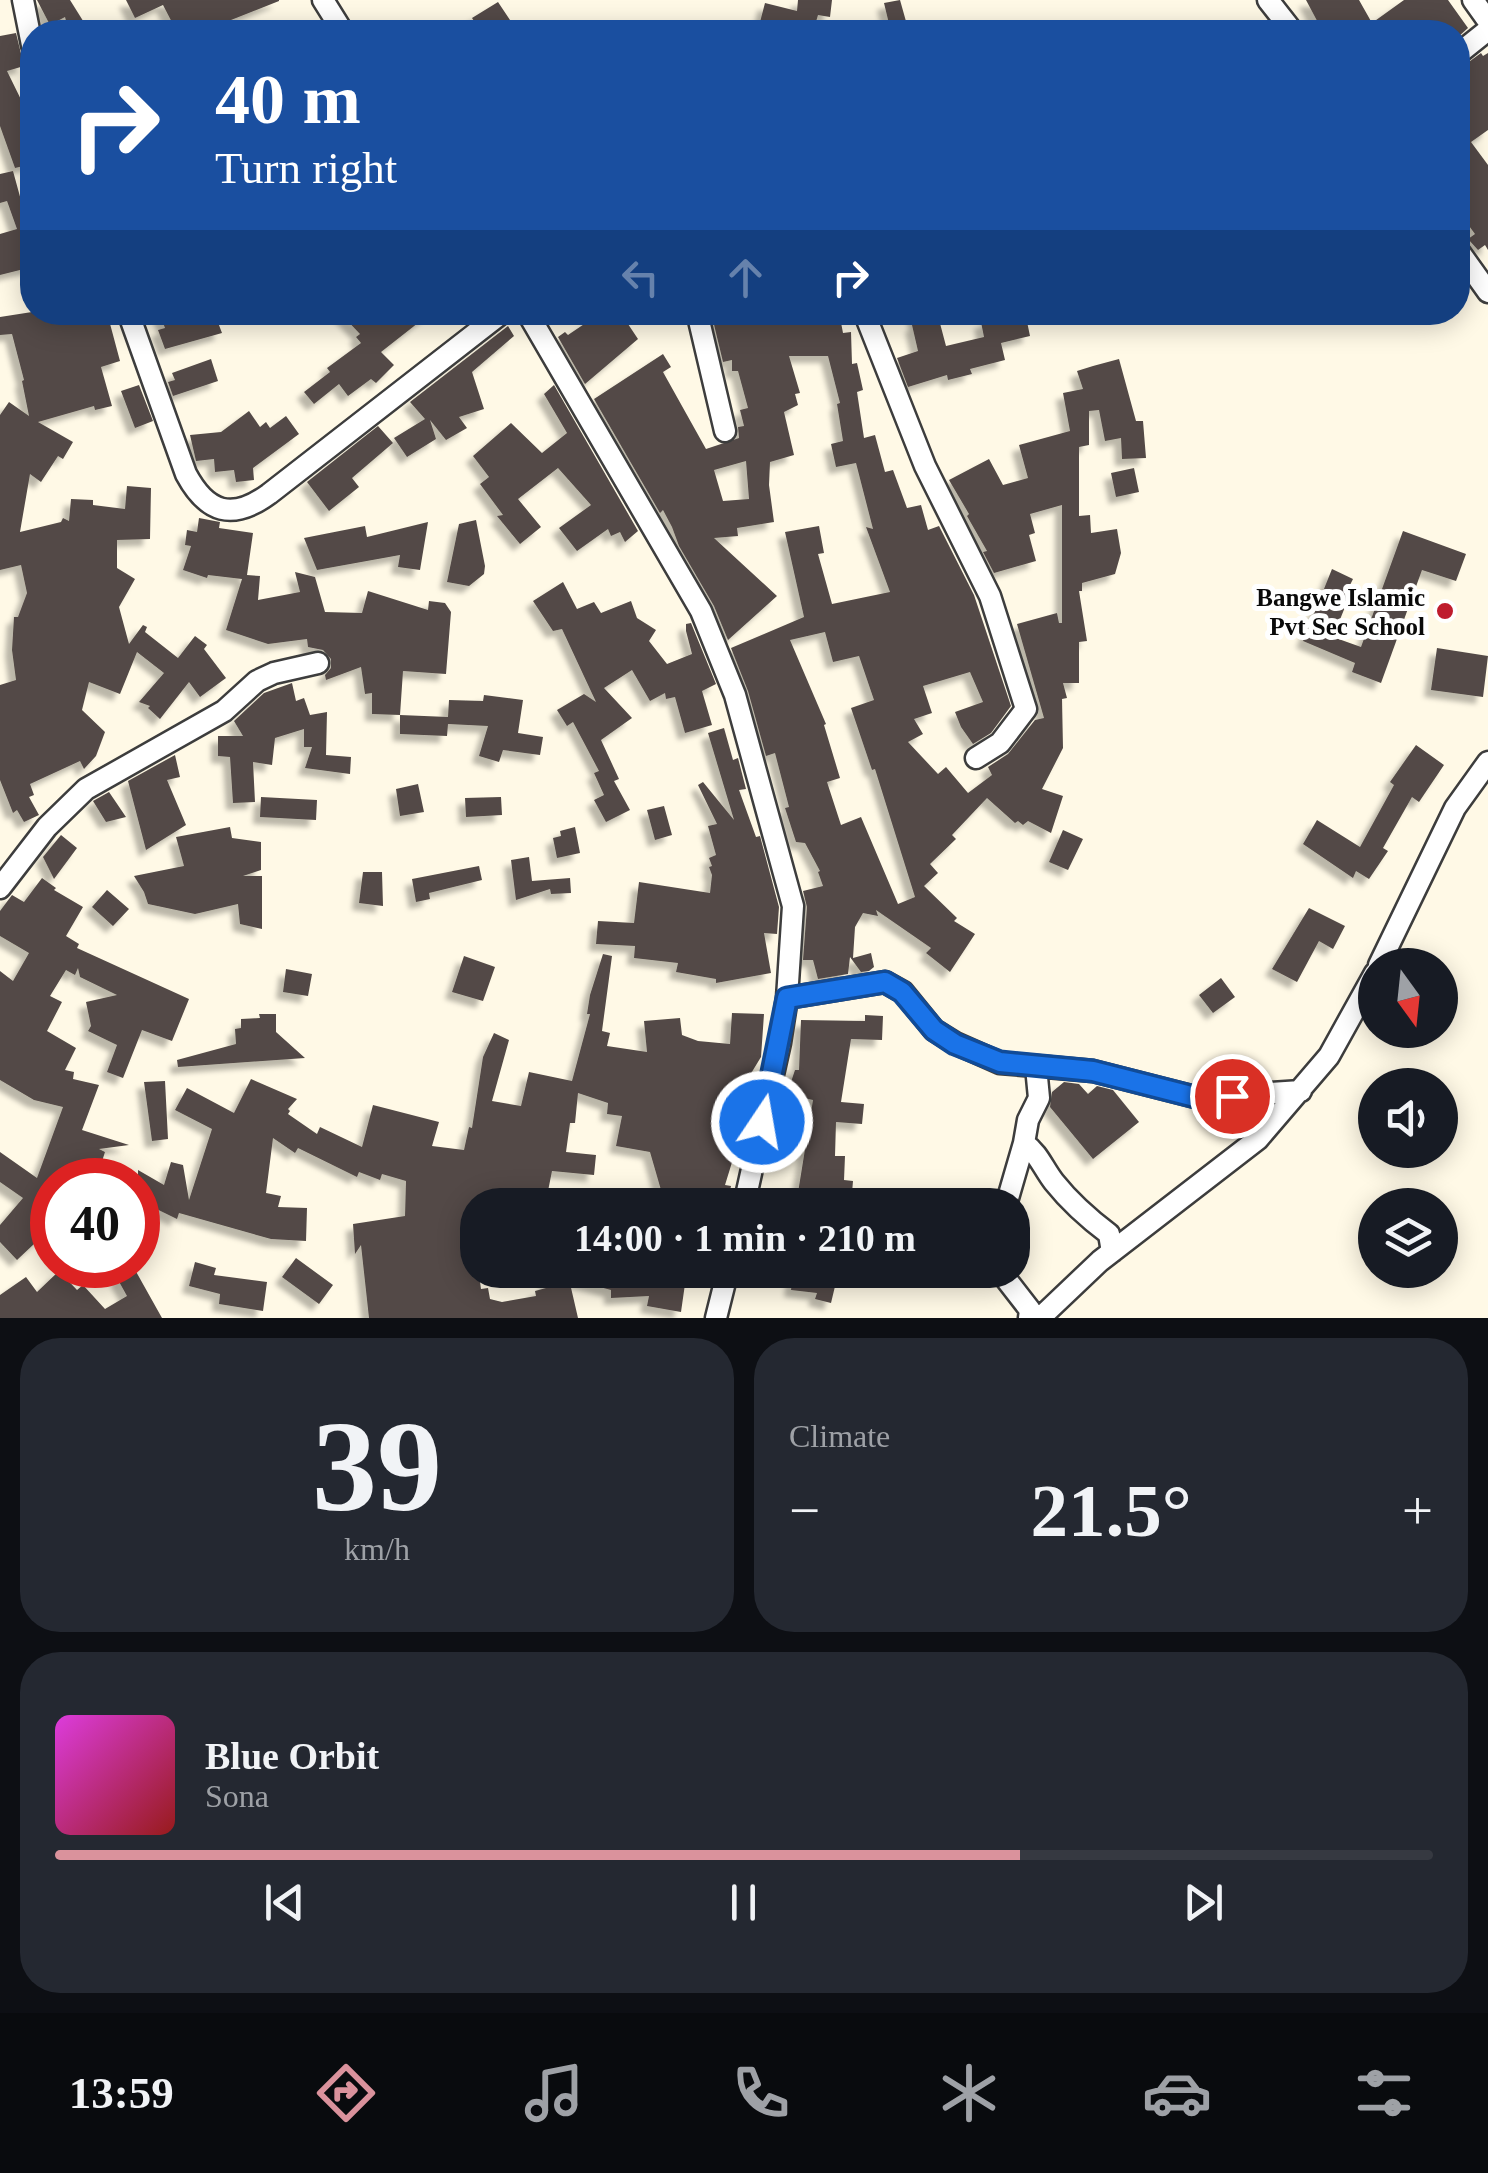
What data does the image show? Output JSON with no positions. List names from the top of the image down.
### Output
{
  "places": ["Bangwe Islamic Pvt Sec School"],
  "north": "bottom",
  "page": {
    "turn": ["40 m", "Turn right"],
    "limit": "40",
    "trip": "14:00 · 1 min · 210 m",
    "tile": [
      ["39", "km/h"],
      "Climate"
    ],
    "heat": ["−", "21.5°", "+"],
    "song": ["Blue Orbit", "Sona"],
    "tabs": "13:59"
  }
}
